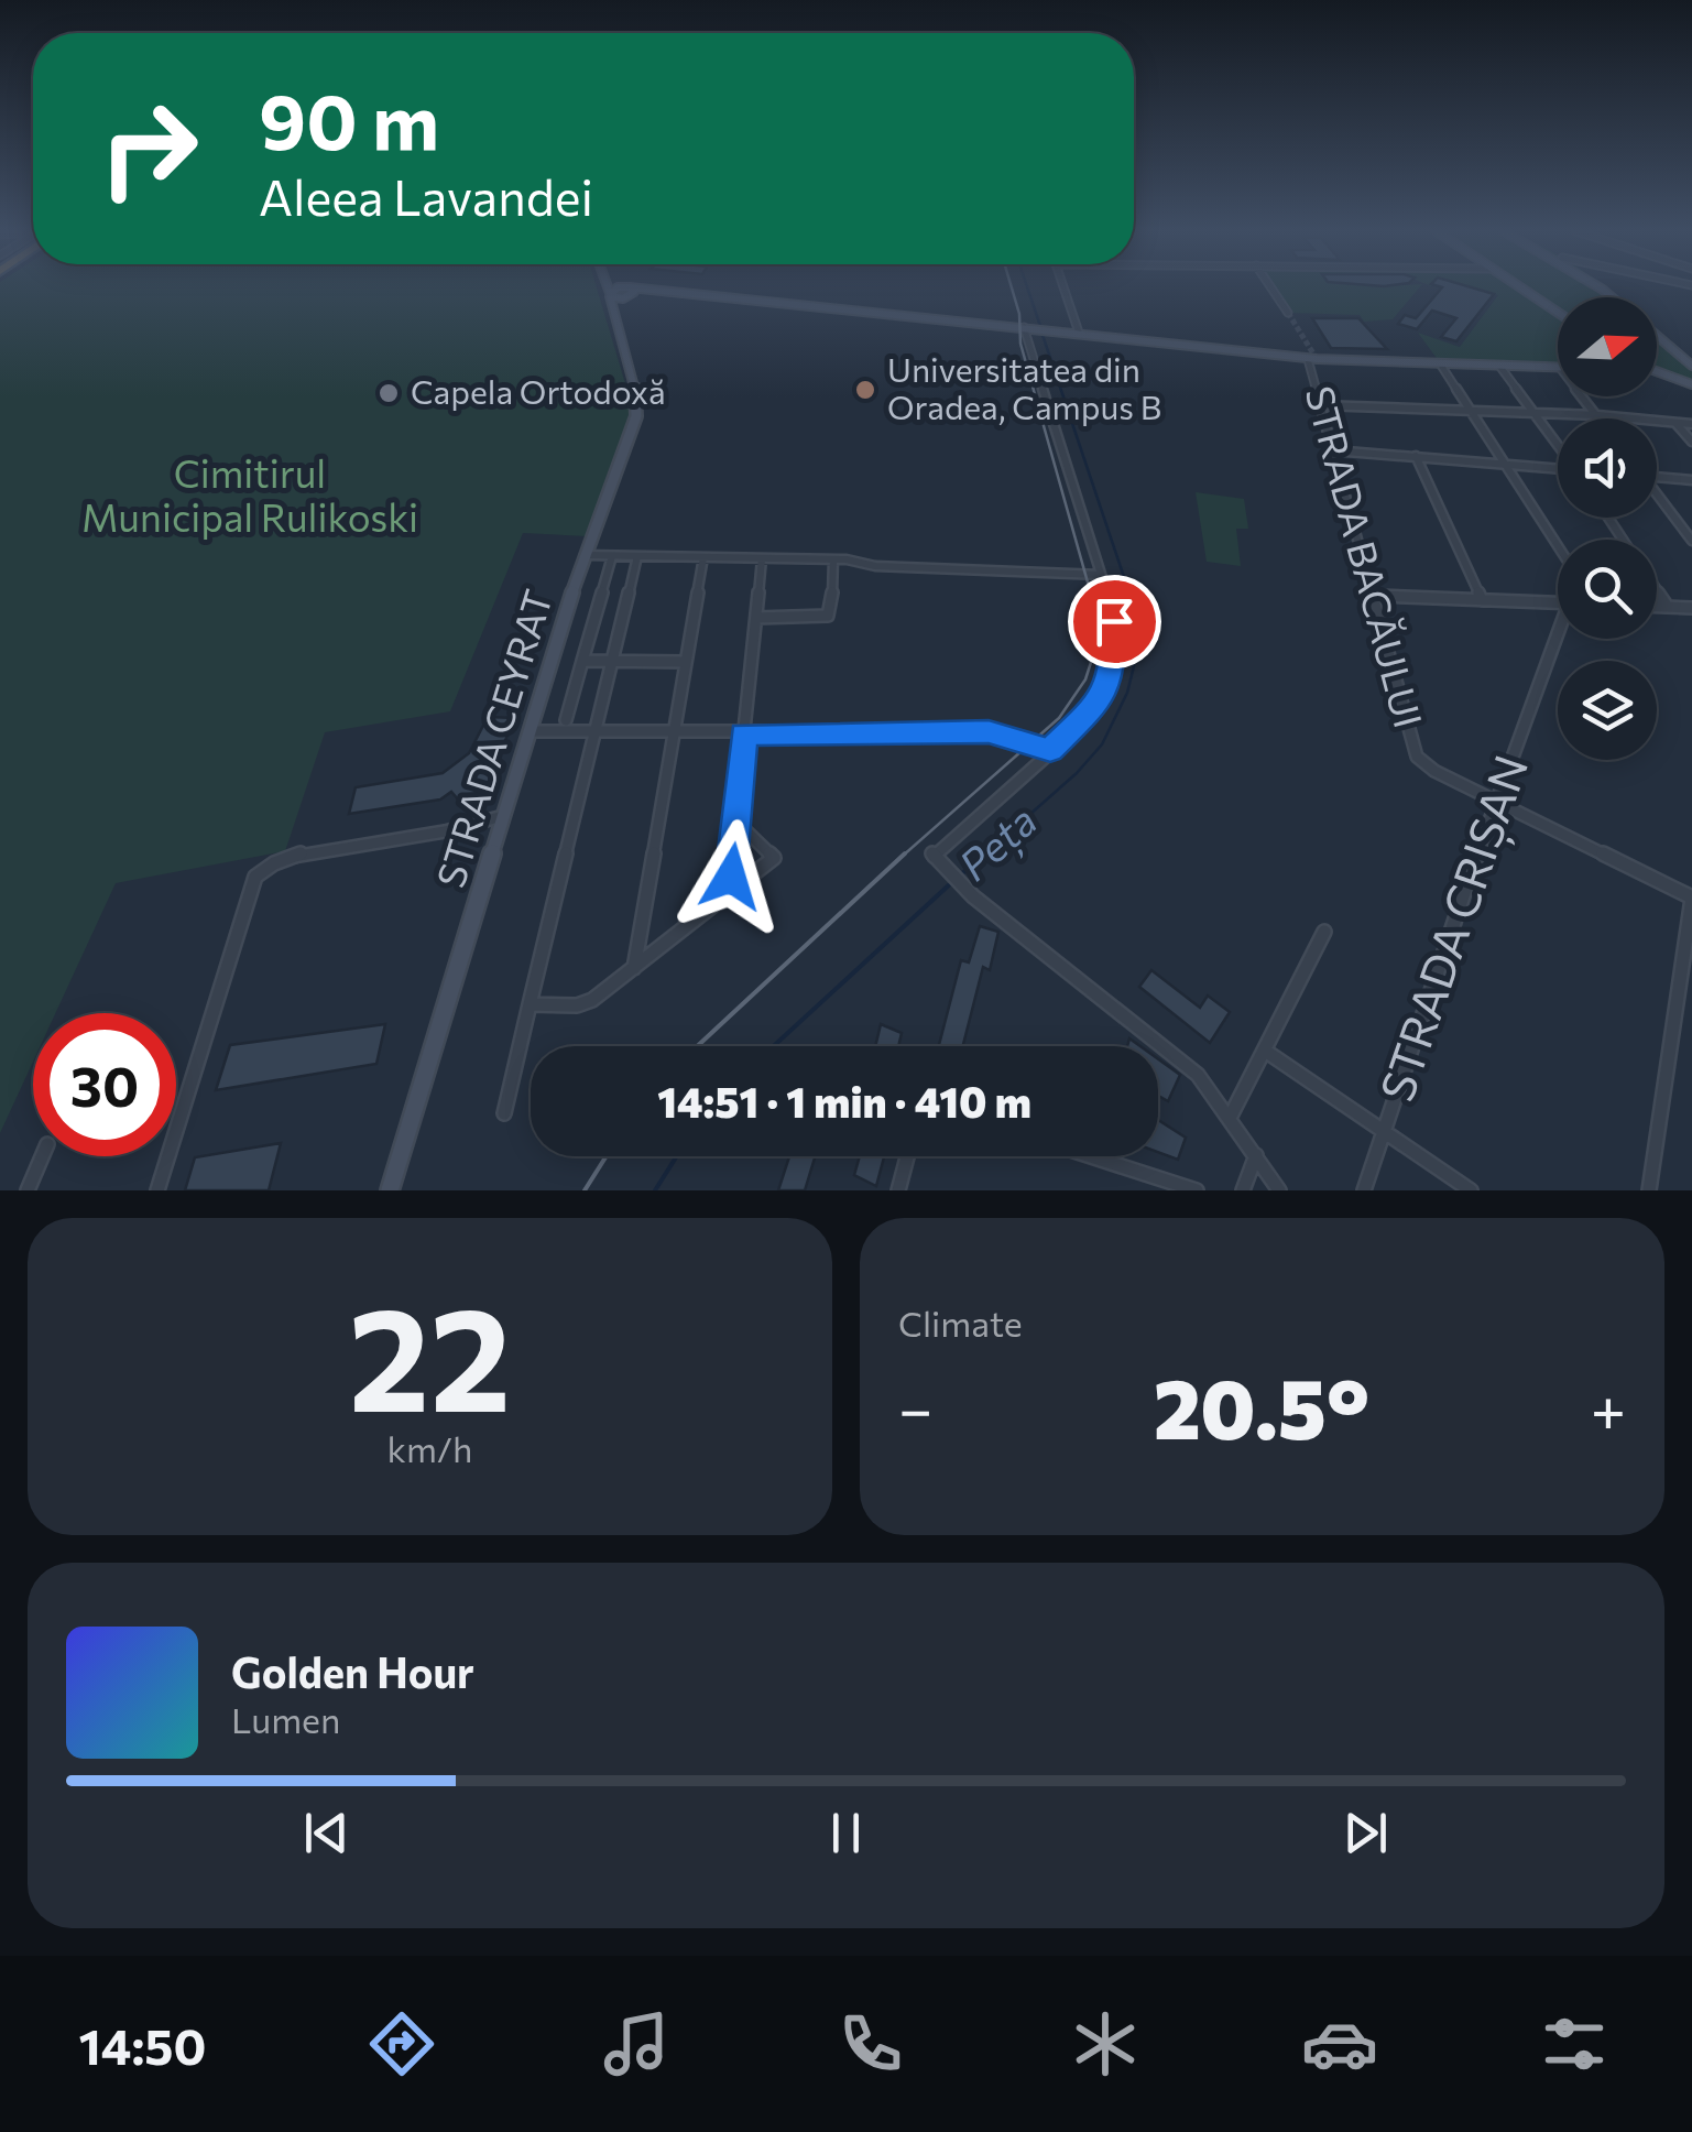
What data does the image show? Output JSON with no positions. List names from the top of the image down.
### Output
{
  "streets": {
    "main road": ["STRADA CEYRAT"],
    "street": ["STRADA BACĂULUI", "STRADA CRIȘAN"]
  },
  "crossings": [
    ["STRADA BACĂULUI", "STRADA CRIȘAN"]
  ],
  "water": ["Peța"],
  "parks": ["Cimitirul Municipal Rulikoski"],
  "places": ["Universitatea din Oradea, Campus B", "Capela Ortodoxă"],
  "north": "right",
  "page": {
    "turn": ["90 m", "Aleea Lavandei"],
    "limit": "30",
    "trip": "14:51 · 1 min · 410 m",
    "tile": [
      ["22", "km/h"],
      "Climate"
    ],
    "heat": ["−", "20.5°", "+"],
    "song": ["Golden Hour", "Lumen"],
    "tabs": "14:50"
  }
}
